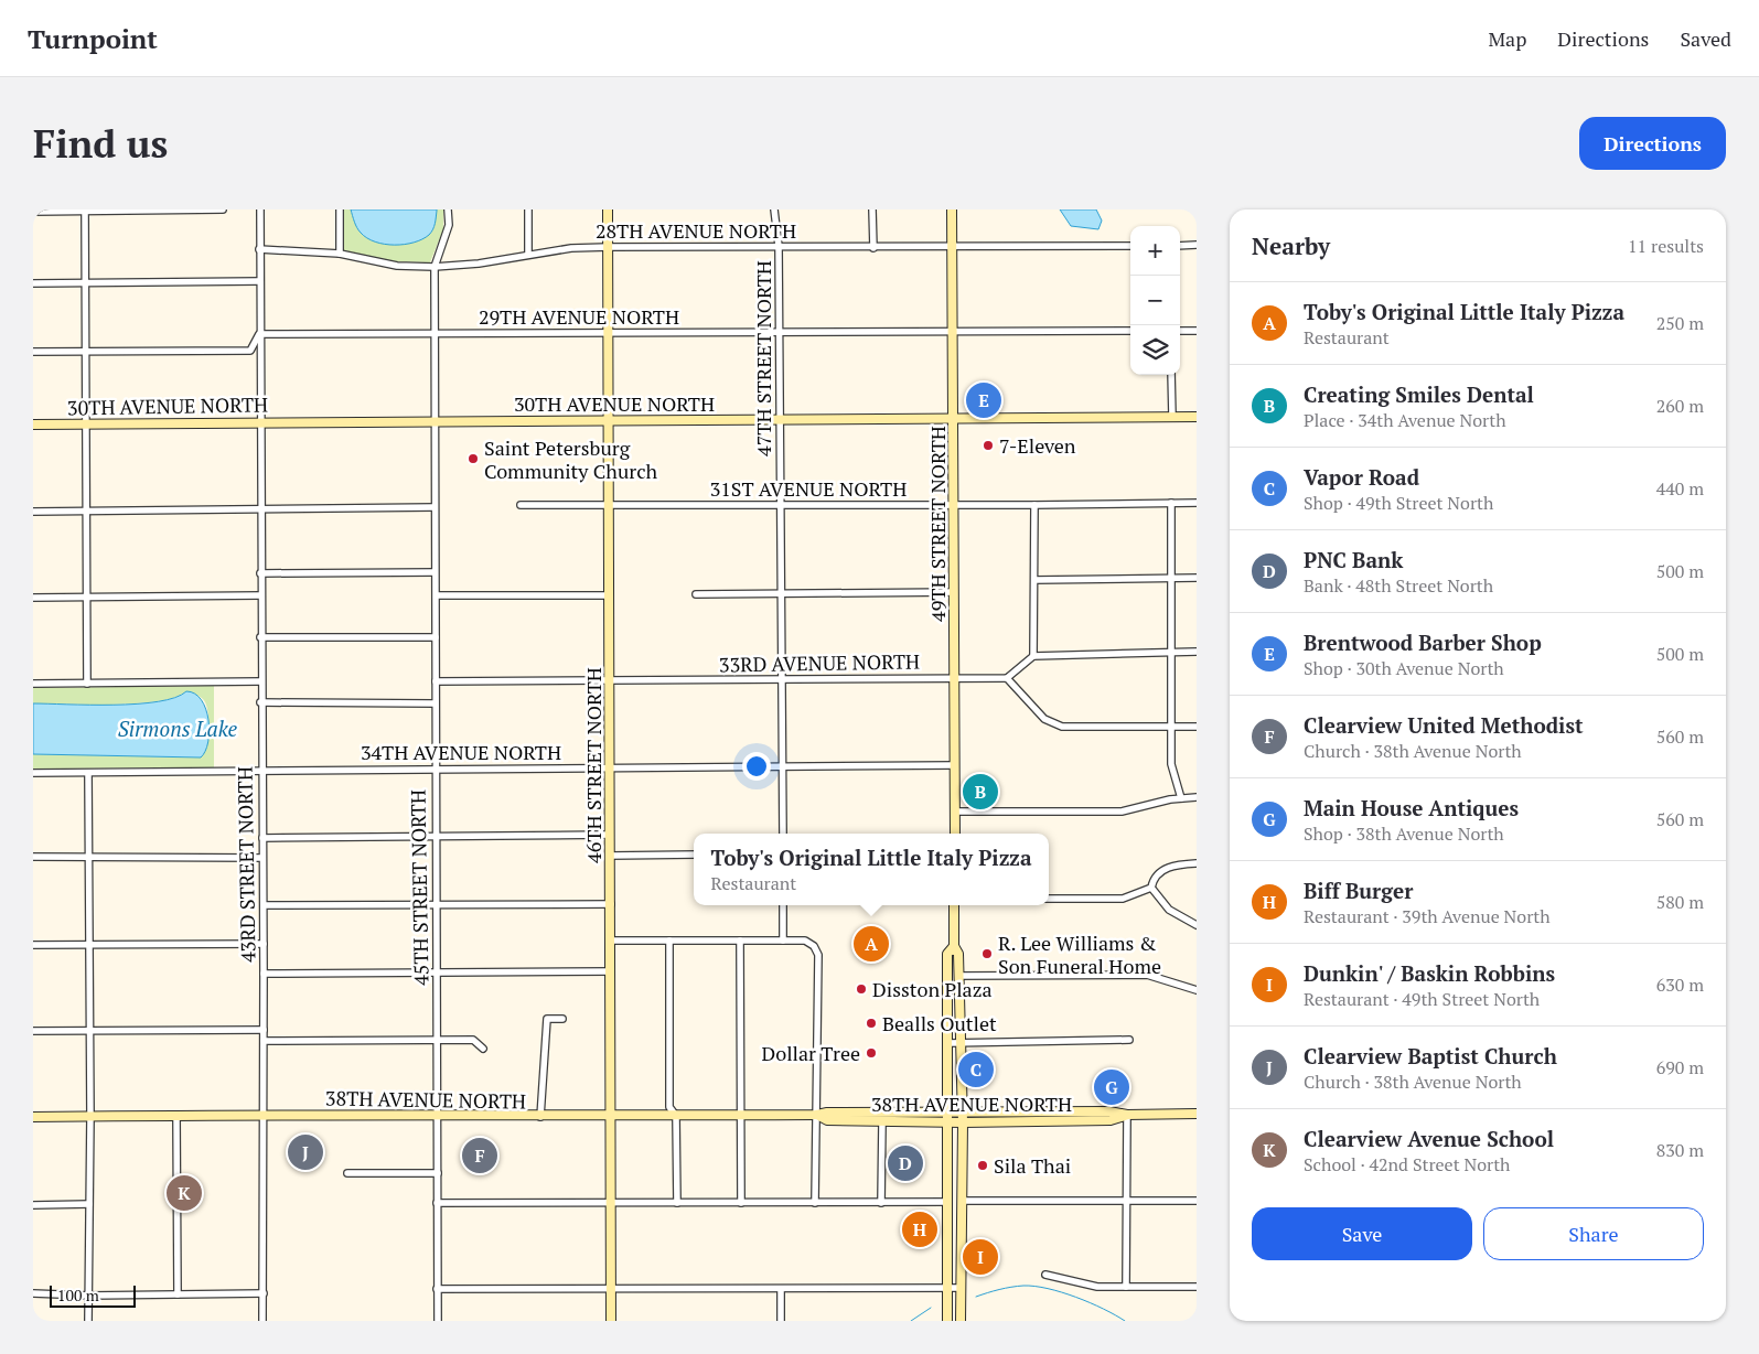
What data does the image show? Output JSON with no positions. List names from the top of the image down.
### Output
{
  "streets": {
    "main road": [
      "30TH AVENUE NORTH",
      "49TH STREET NORTH",
      "46TH STREET NORTH",
      "38TH AVENUE NORTH"
    ],
    "street": [
      "28TH AVENUE NORTH",
      "29TH AVENUE NORTH",
      "47TH STREET NORTH",
      "31ST AVENUE NORTH",
      "33RD AVENUE NORTH",
      "34TH AVENUE NORTH",
      "43RD STREET NORTH",
      "45TH STREET NORTH"
    ]
  },
  "crossings": [
    ["28TH AVENUE NORTH", "47TH STREET NORTH"],
    ["28TH AVENUE NORTH", "49TH STREET NORTH"],
    ["28TH AVENUE NORTH", "46TH STREET NORTH"],
    ["28TH AVENUE NORTH", "43RD STREET NORTH"],
    ["28TH AVENUE NORTH", "45TH STREET NORTH"],
    ["29TH AVENUE NORTH", "47TH STREET NORTH"],
    ["29TH AVENUE NORTH", "49TH STREET NORTH"],
    ["29TH AVENUE NORTH", "46TH STREET NORTH"],
    ["29TH AVENUE NORTH", "43RD STREET NORTH"],
    ["29TH AVENUE NORTH", "45TH STREET NORTH"],
    ["47TH STREET NORTH", "30TH AVENUE NORTH"],
    ["47TH STREET NORTH", "31ST AVENUE NORTH"],
    ["47TH STREET NORTH", "33RD AVENUE NORTH"],
    ["47TH STREET NORTH", "34TH AVENUE NORTH"],
    ["30TH AVENUE NORTH", "49TH STREET NORTH"],
    ["30TH AVENUE NORTH", "46TH STREET NORTH"],
    ["30TH AVENUE NORTH", "43RD STREET NORTH"],
    ["30TH AVENUE NORTH", "45TH STREET NORTH"],
    ["31ST AVENUE NORTH", "49TH STREET NORTH"],
    ["31ST AVENUE NORTH", "46TH STREET NORTH"],
    ["49TH STREET NORTH", "33RD AVENUE NORTH"],
    ["49TH STREET NORTH", "34TH AVENUE NORTH"],
    ["33RD AVENUE NORTH", "46TH STREET NORTH"],
    ["33RD AVENUE NORTH", "45TH STREET NORTH"],
    ["34TH AVENUE NORTH", "46TH STREET NORTH"],
    ["34TH AVENUE NORTH", "43RD STREET NORTH"],
    ["34TH AVENUE NORTH", "45TH STREET NORTH"],
    ["46TH STREET NORTH", "38TH AVENUE NORTH"],
    ["43RD STREET NORTH", "38TH AVENUE NORTH"],
    ["45TH STREET NORTH", "38TH AVENUE NORTH"]
  ],
  "water": ["Sirmons Lake"],
  "places": [
    "7-Eleven",
    "Saint Petersburg Community Church",
    "R. Lee Williams & Son Funeral Home",
    "Disston Plaza",
    "Bealls Outlet",
    "Dollar Tree",
    "Sila Thai"
  ],
  "scale_bar": "100 m",
  "page": {
    "header": "Turnpoint",
    "nav": ["Map", "Directions", "Saved"],
    "buttons": [
      "Directions",
      ["Save", "Share"]
    ],
    "title": "Find us",
    "heading": ["Nearby", "11 results"],
    "map_buttons": ["+", "−"],
    "list": [
      {
        "mark": "A",
        "name": "Toby's Original Little Italy Pizza",
        "note": "Restaurant",
        "value": "250 m"
      },
      {
        "mark": "B",
        "name": "Creating Smiles Dental",
        "note": "Place · 34th Avenue North",
        "value": "260 m"
      },
      {
        "mark": "C",
        "name": "Vapor Road",
        "note": "Shop · 49th Street North",
        "value": "440 m"
      },
      {
        "mark": "D",
        "name": "PNC Bank",
        "note": "Bank · 48th Street North",
        "value": "500 m"
      },
      {
        "mark": "E",
        "name": "Brentwood Barber Shop",
        "note": "Shop · 30th Avenue North",
        "value": "500 m"
      },
      {
        "mark": "F",
        "name": "Clearview United Methodist",
        "note": "Church · 38th Avenue North",
        "value": "560 m"
      },
      {
        "mark": "G",
        "name": "Main House Antiques",
        "note": "Shop · 38th Avenue North",
        "value": "560 m"
      },
      {
        "mark": "H",
        "name": "Biff Burger",
        "note": "Restaurant · 39th Avenue North",
        "value": "580 m"
      },
      {
        "mark": "I",
        "name": "Dunkin' / Baskin Robbins",
        "note": "Restaurant · 49th Street North",
        "value": "630 m"
      },
      {
        "mark": "J",
        "name": "Clearview Baptist Church",
        "note": "Church · 38th Avenue North",
        "value": "690 m"
      },
      {
        "mark": "K",
        "name": "Clearview Avenue School",
        "note": "School · 42nd Street North",
        "value": "830 m"
      }
    ],
    "pins": [
      "E",
      "B",
      "A",
      "C",
      "G",
      "J",
      "F",
      "D",
      "K",
      "H",
      "I"
    ],
    "popup": ["Toby's Original Little Italy Pizza", "Restaurant"],
    "scale": "100 m"
  }
}
